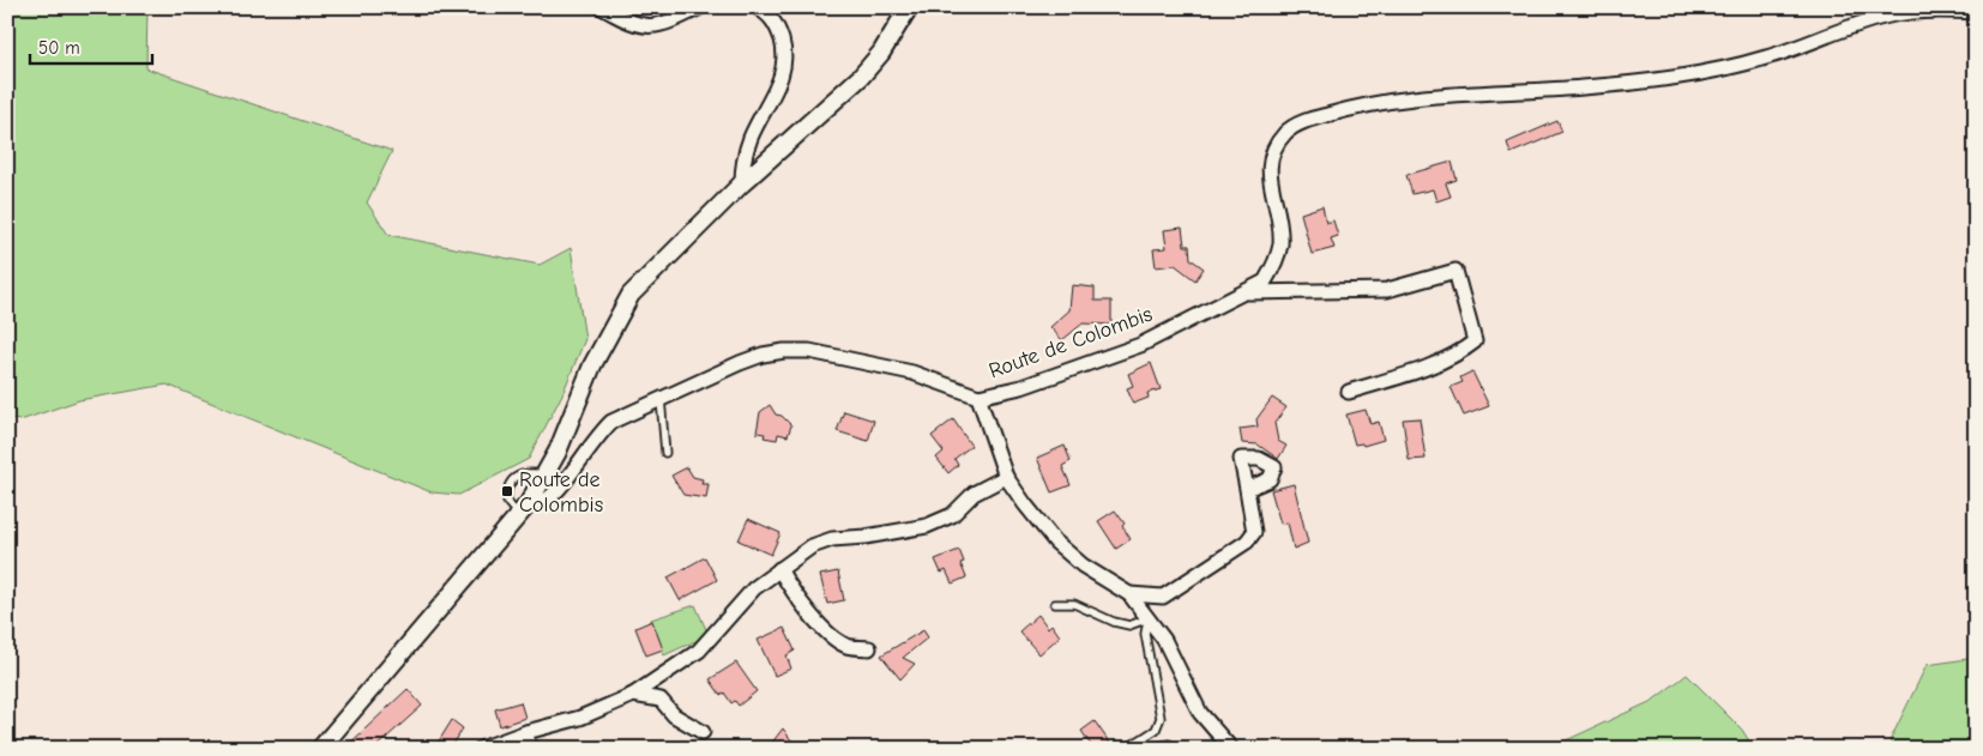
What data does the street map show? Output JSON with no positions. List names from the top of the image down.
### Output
{
  "streets": {
    "street": ["Route de Colombis"]
  },
  "places": {
    "transit": ["Route de Colombis"]
  },
  "scale_bar": "50 m"
}
